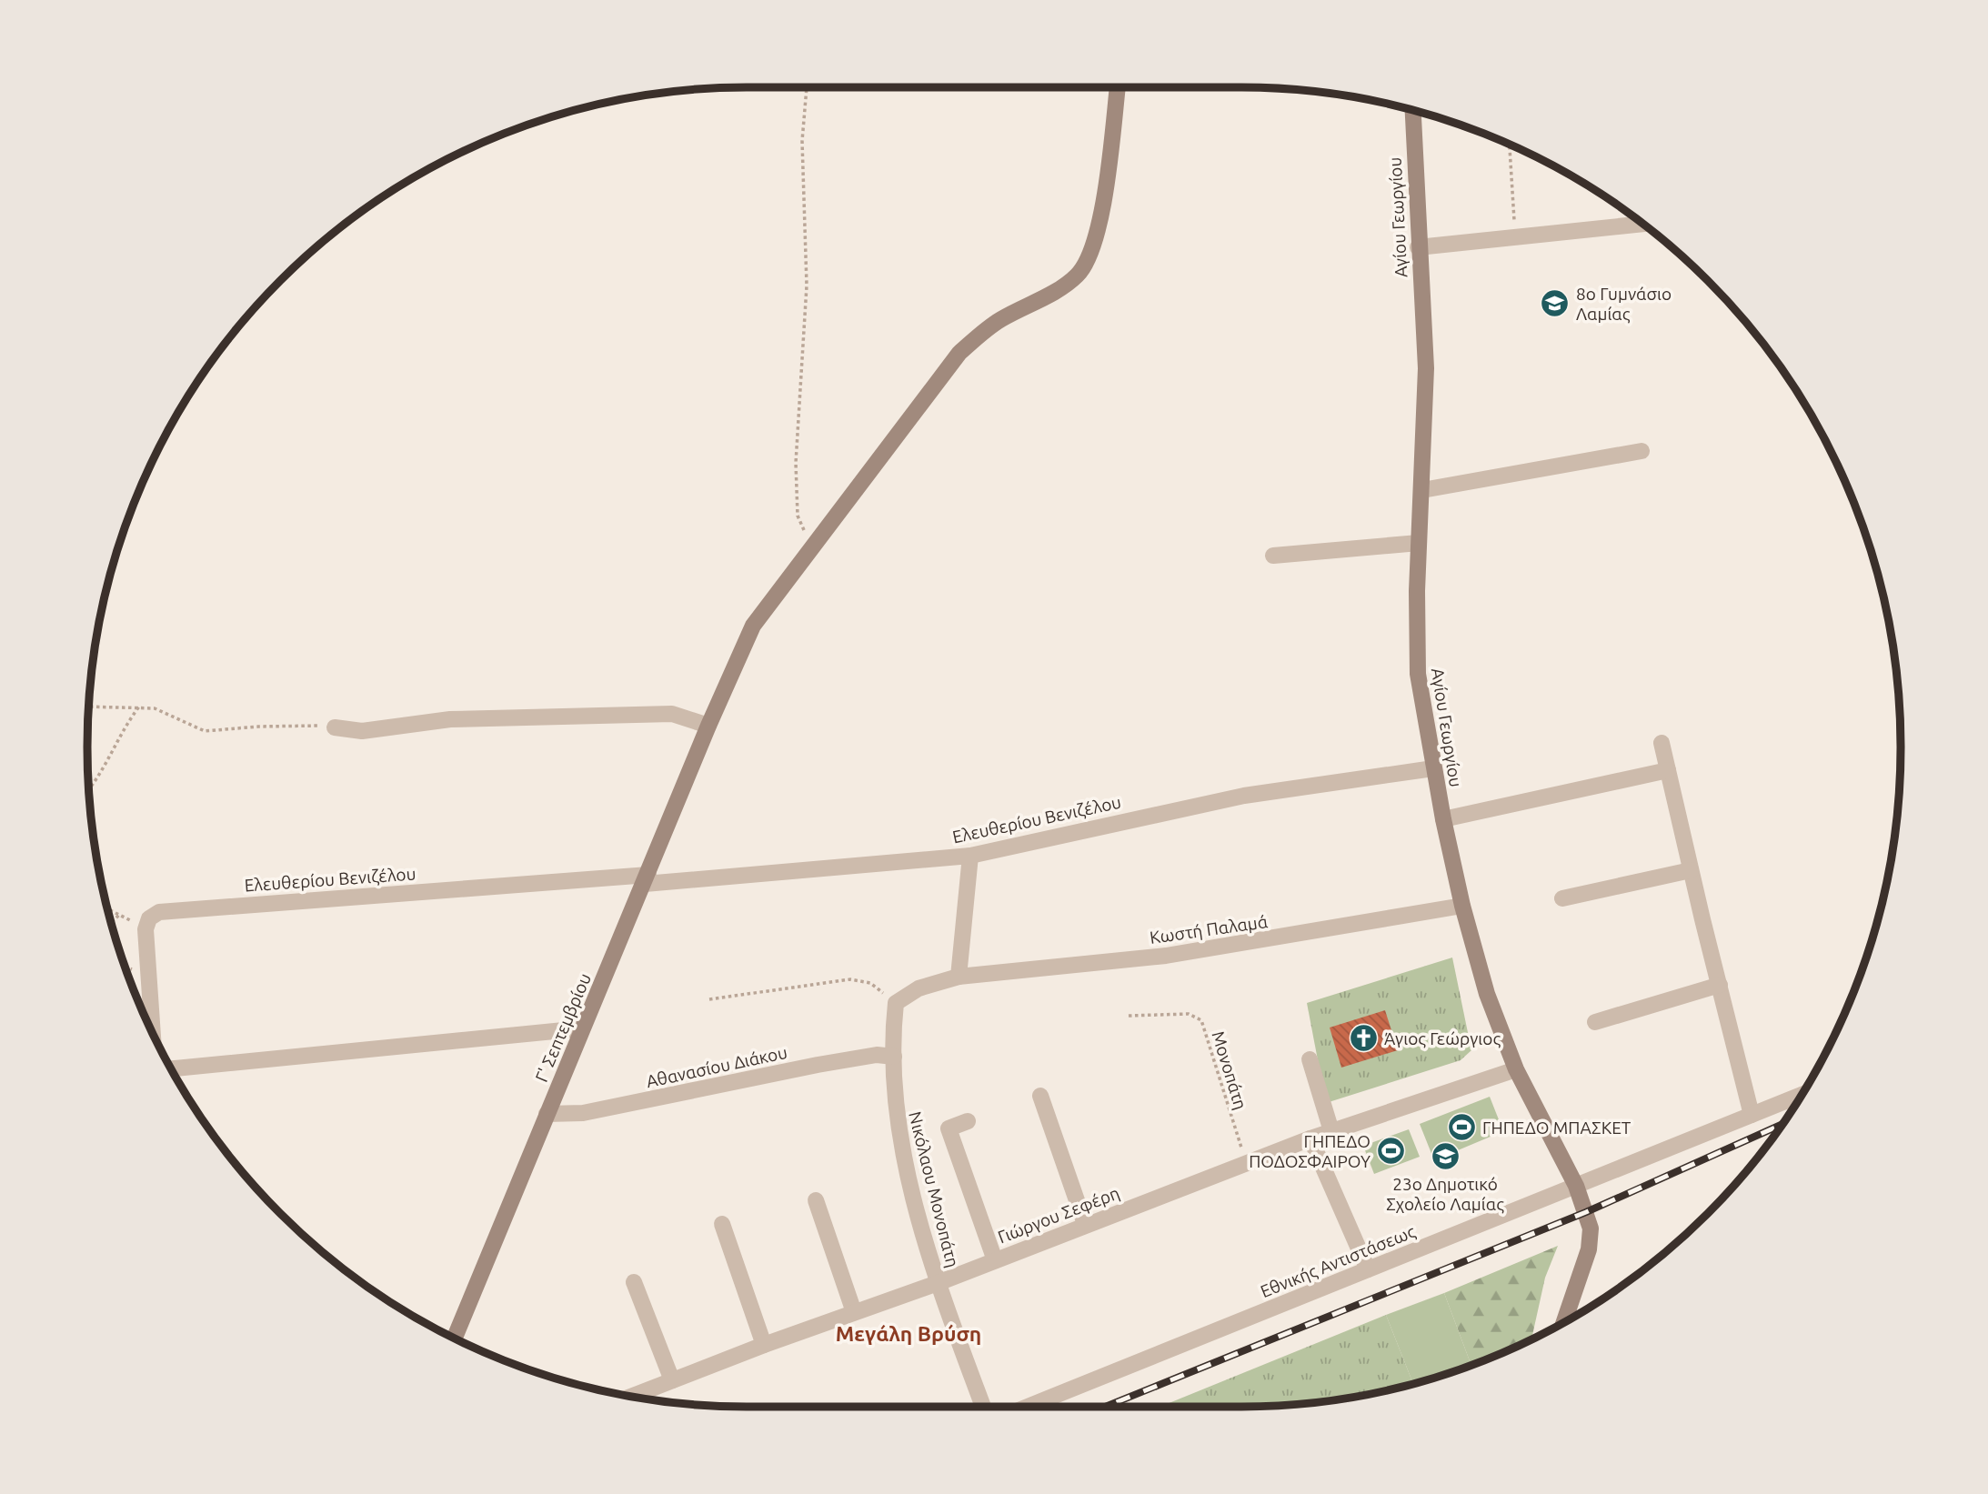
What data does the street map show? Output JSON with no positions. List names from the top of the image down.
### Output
{
  "streets": {
    "street": [
      "Αγίου Γεωργίου",
      "Ελευθερίου Βενιζέλου",
      "Κωστή Παλαμά",
      "Γ' Σεπτεμβρίου",
      "Αθανασίου Διάκου",
      "Νικόλαου Μονοπάτη",
      "Γιώργου Σεφέρη",
      "Εθνικής Αντιστάσεως"
    ],
    "path": ["Μονοπάτη"]
  },
  "crossings": [
    ["Αγίου Γεωργίου", "Ελευθερίου Βενιζέλου"],
    ["Αγίου Γεωργίου", "Κωστή Παλαμά"],
    ["Αγίου Γεωργίου", "Γιώργου Σεφέρη"],
    ["Αγίου Γεωργίου", "Εθνικής Αντιστάσεως"],
    ["Ελευθερίου Βενιζέλου", "Γ' Σεπτεμβρίου"],
    ["Γ' Σεπτεμβρίου", "Αθανασίου Διάκου"],
    ["Αθανασίου Διάκου", "Νικόλαου Μονοπάτη"],
    ["Μονοπάτη", "Γιώργου Σεφέρη"],
    ["Νικόλαου Μονοπάτη", "Γιώργου Σεφέρη"]
  ],
  "districts": ["Μεγάλη Βρύση"],
  "places": {
    "school or university": ["8ο Γυμνάσιο Λαμίας", "23ο Δημοτικό Σχολείο Λαμίας"],
    "church": ["Άγιος Γεώργιος"],
    "sports": ["ΓΗΠΕΔΟ ΜΠΑΣΚΕΤ", "ΓΗΠΕΔΟ ΠΟΔΟΣΦΑΙΡΟΥ"]
  }
}
